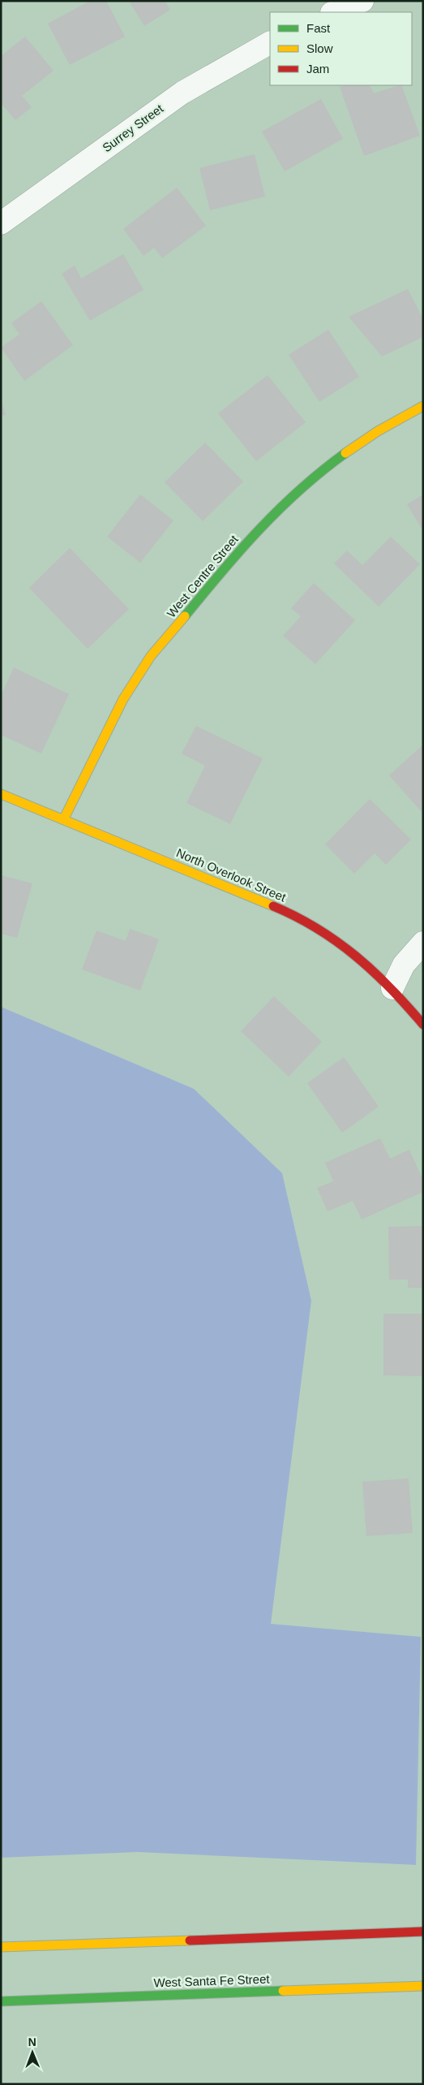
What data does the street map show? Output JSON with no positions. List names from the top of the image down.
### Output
{
  "streets": {
    "street": [
      "Surrey Street",
      "West Centre Street",
      "North Overlook Street",
      "West Santa Fe Street"
    ]
  },
  "crossings": [
    ["West Centre Street", "North Overlook Street"]
  ],
  "legend": ["Fast", "Slow", "Jam"],
  "north": "top"
}
